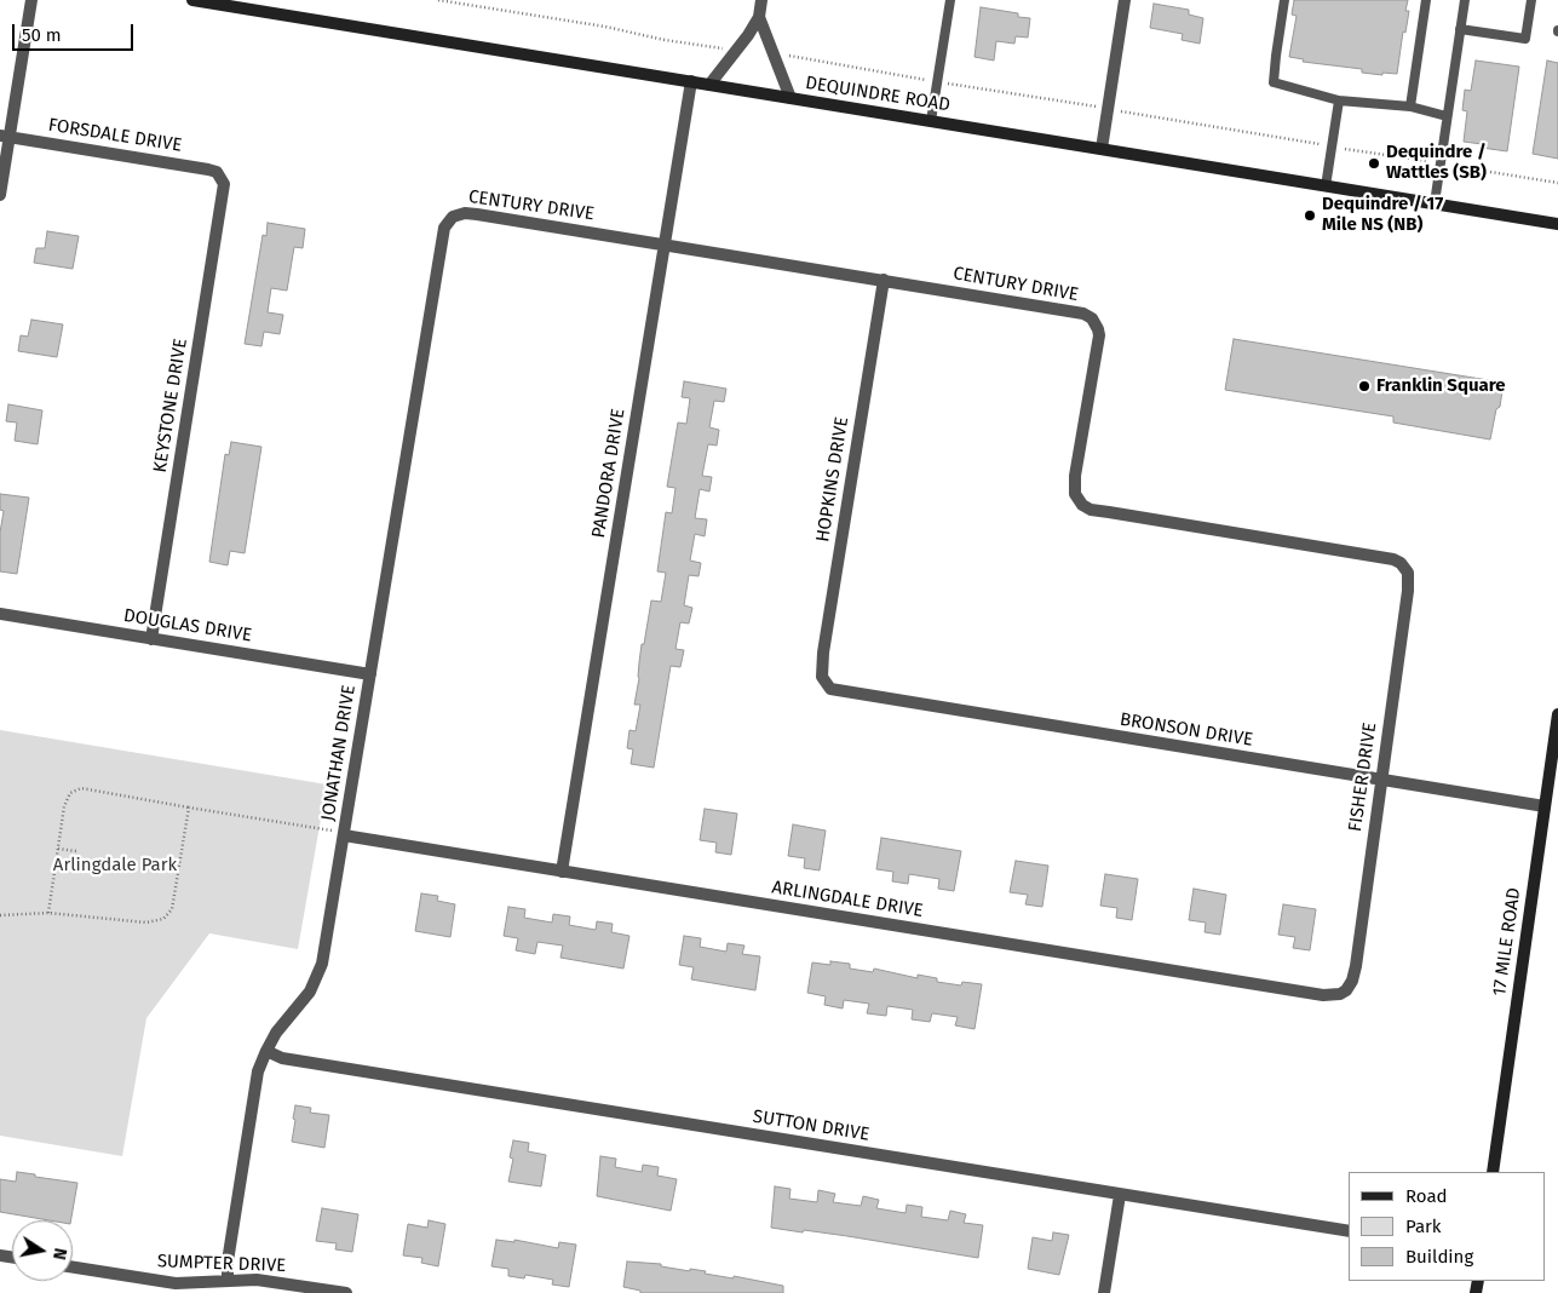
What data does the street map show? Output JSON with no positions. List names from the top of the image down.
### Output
{
  "streets": {
    "main road": ["DEQUINDRE ROAD", "17 MILE ROAD"],
    "street": [
      "FORSDALE DRIVE",
      "CENTURY DRIVE",
      "KEYSTONE DRIVE",
      "PANDORA DRIVE",
      "HOPKINS DRIVE",
      "DOUGLAS DRIVE",
      "BRONSON DRIVE",
      "JONATHAN DRIVE",
      "FISHER DRIVE",
      "ARLINGDALE DRIVE",
      "SUTTON DRIVE",
      "SUMPTER DRIVE"
    ]
  },
  "crossings": [
    ["DEQUINDRE ROAD", "PANDORA DRIVE"],
    ["FORSDALE DRIVE", "KEYSTONE DRIVE"],
    ["CENTURY DRIVE", "PANDORA DRIVE"],
    ["CENTURY DRIVE", "HOPKINS DRIVE"],
    ["CENTURY DRIVE", "JONATHAN DRIVE"],
    ["CENTURY DRIVE", "FISHER DRIVE"],
    ["KEYSTONE DRIVE", "DOUGLAS DRIVE"],
    ["PANDORA DRIVE", "ARLINGDALE DRIVE"],
    ["HOPKINS DRIVE", "BRONSON DRIVE"],
    ["DOUGLAS DRIVE", "JONATHAN DRIVE"],
    ["BRONSON DRIVE", "FISHER DRIVE"],
    ["BRONSON DRIVE", "17 MILE ROAD"],
    ["JONATHAN DRIVE", "ARLINGDALE DRIVE"],
    ["JONATHAN DRIVE", "SUTTON DRIVE"],
    ["JONATHAN DRIVE", "SUMPTER DRIVE"],
    ["FISHER DRIVE", "ARLINGDALE DRIVE"]
  ],
  "parks": ["Arlingdale Park"],
  "places": ["Dequindre / Wattles (SB)", "Dequindre / 17 Mile NS (NB)", "Franklin Square"],
  "legend": ["Road", "Park", "Building"],
  "scale_bar": "50 m",
  "north": "right"
}
